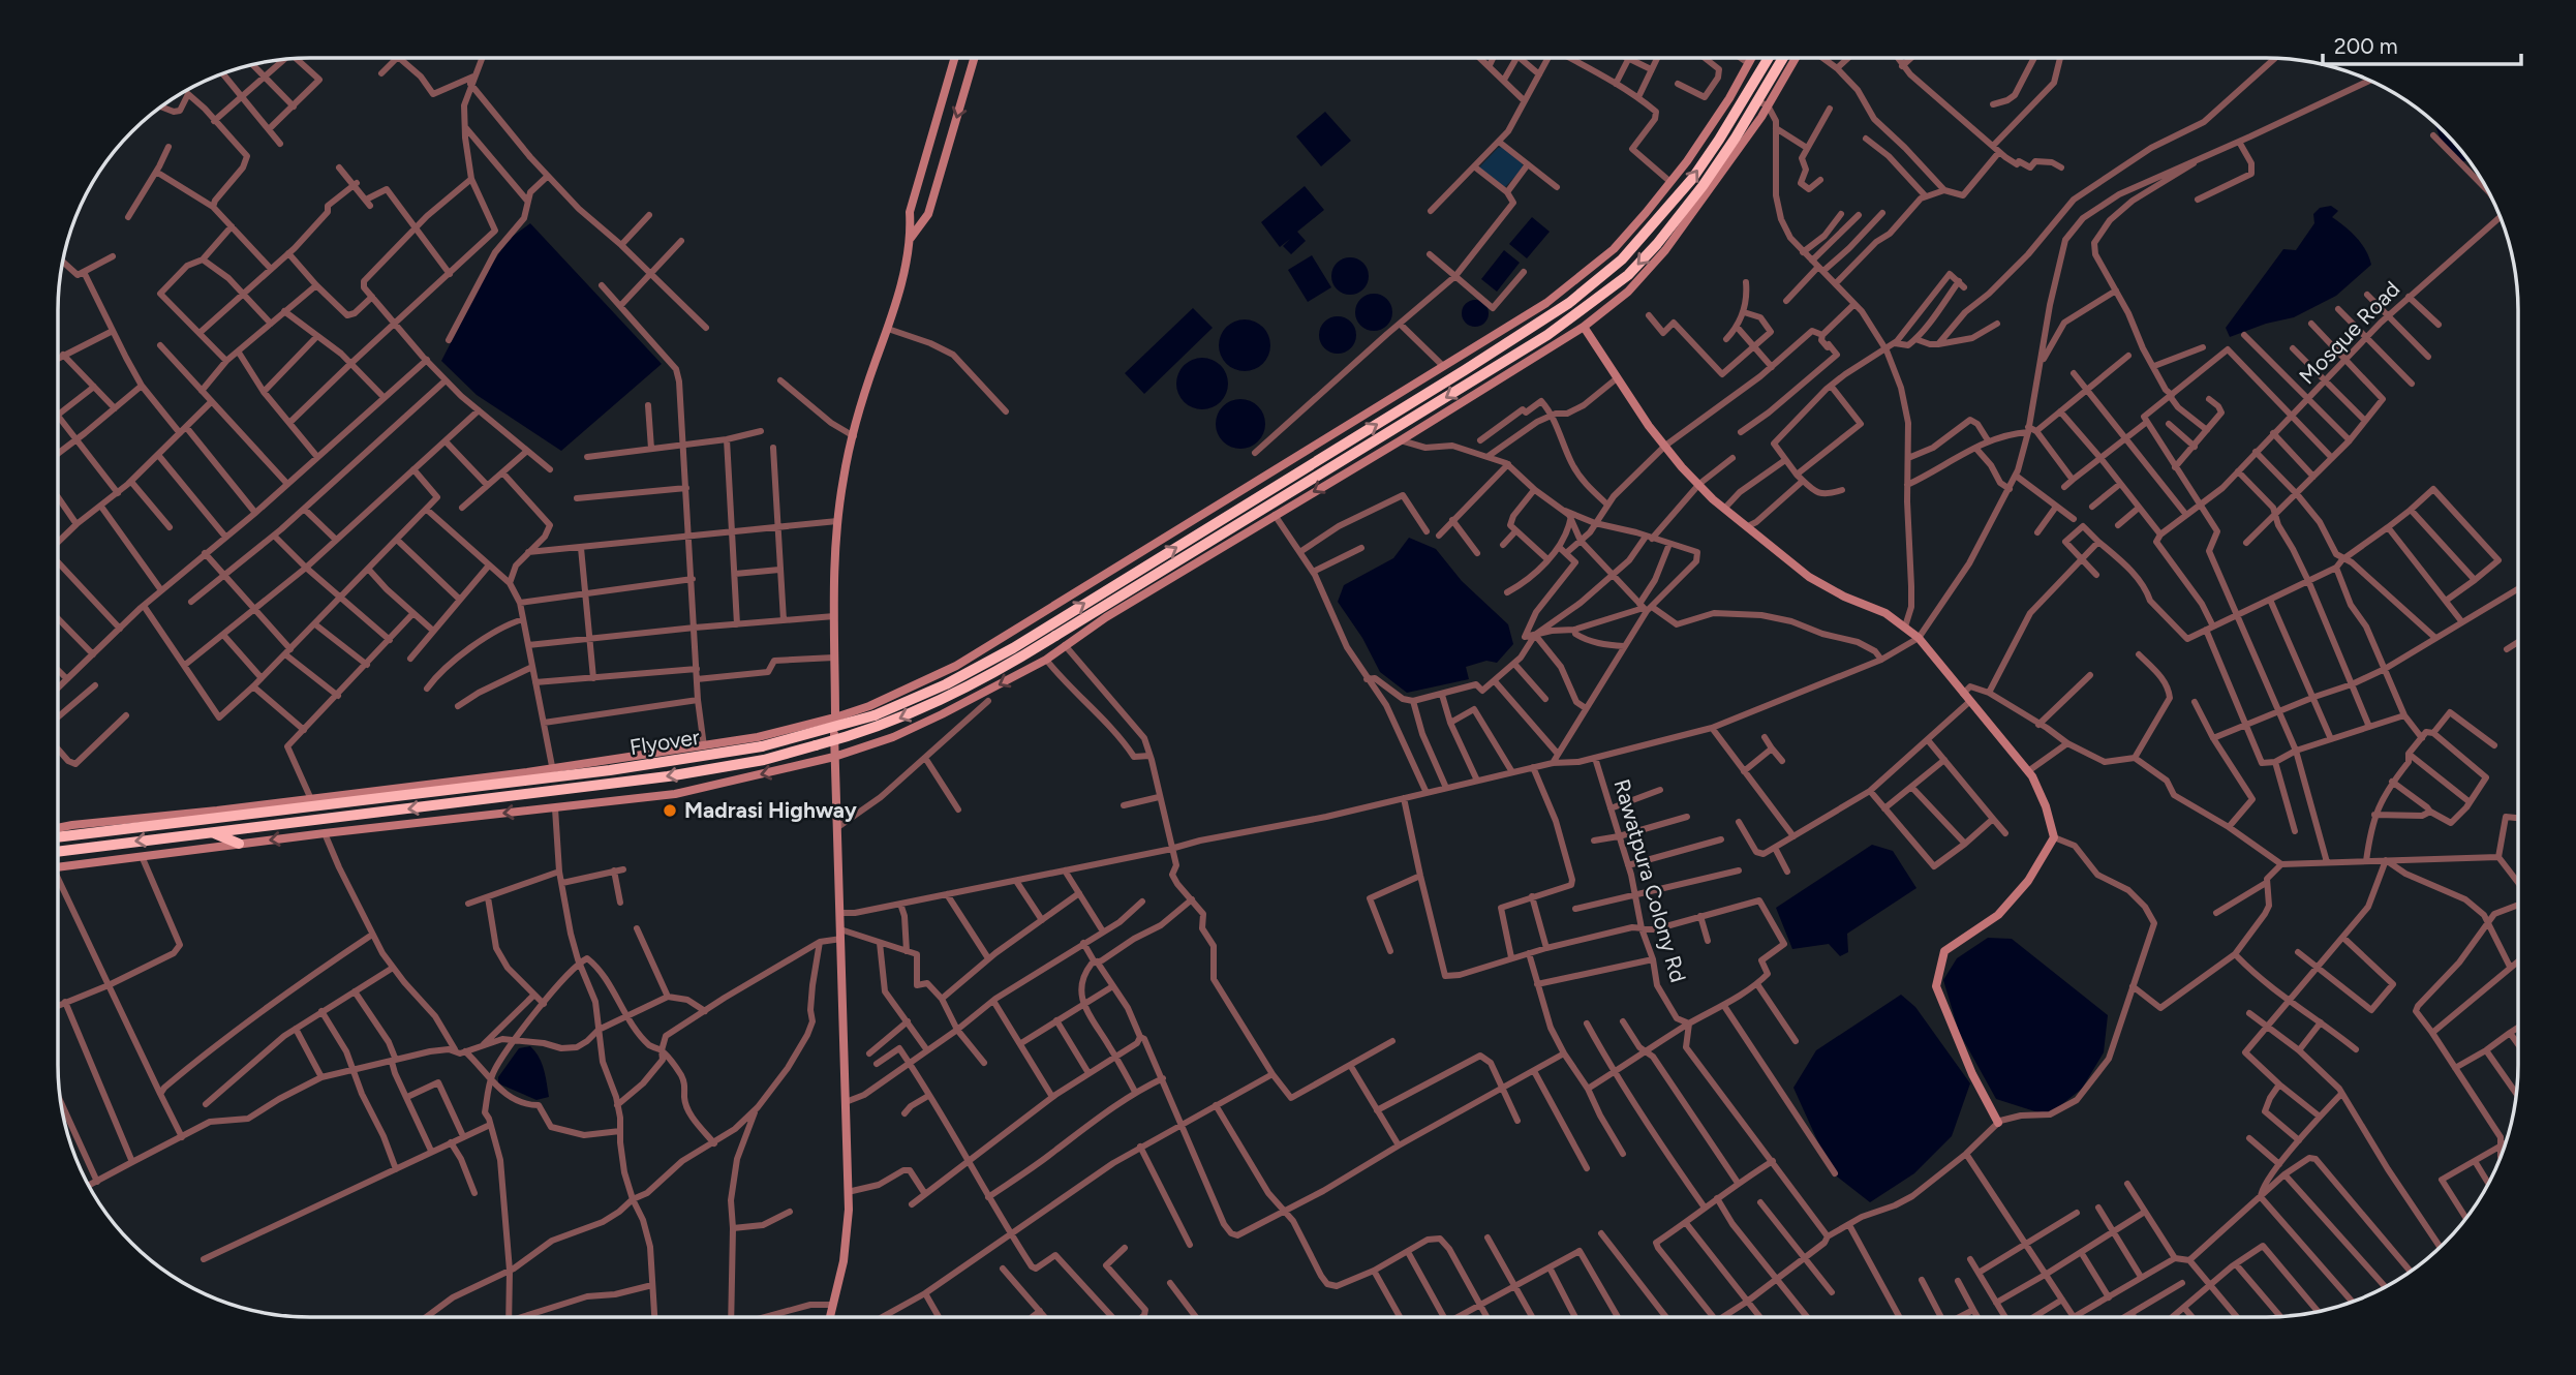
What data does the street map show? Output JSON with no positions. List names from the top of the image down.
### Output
{
  "streets": {
    "highway": ["Flyover"],
    "street": ["Mosque Road", "Rawatpura Colony Rd"]
  },
  "places": ["Madrasi Highway"],
  "scale_bar": "200 m"
}
